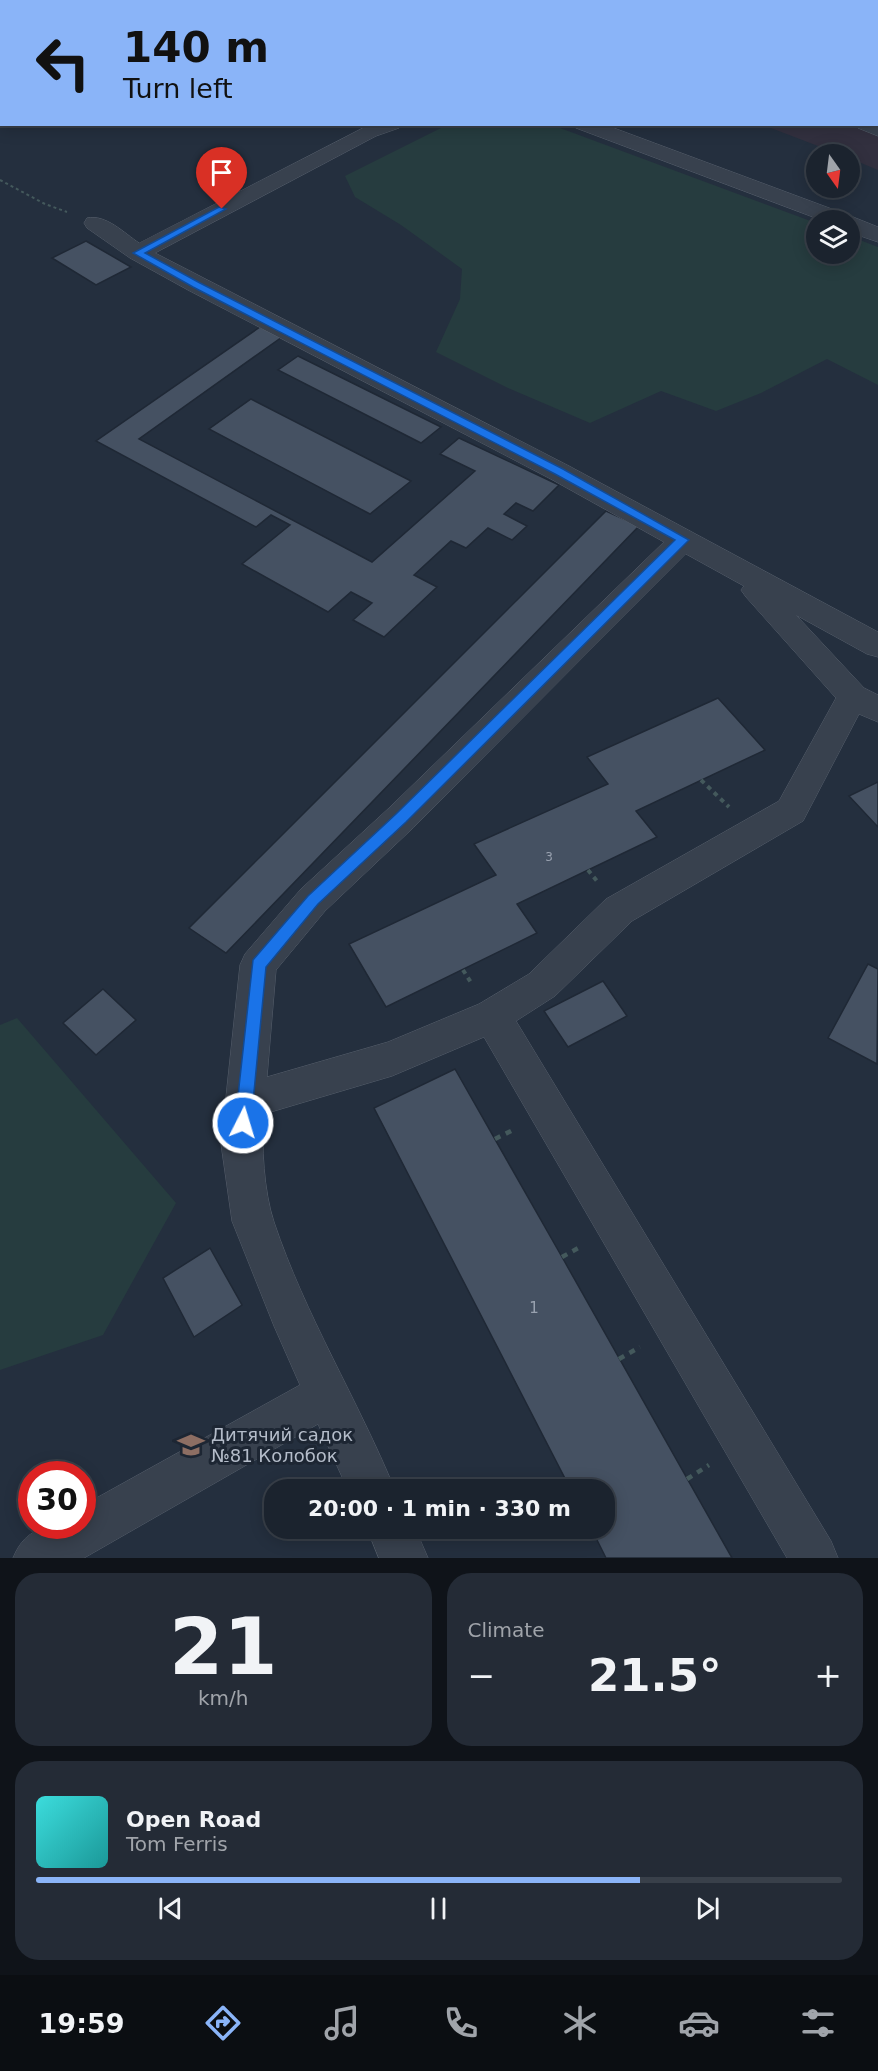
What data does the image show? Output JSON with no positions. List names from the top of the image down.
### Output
{
  "places": {
    "school or university": ["Дитячий садок №81 Колобок"]
  },
  "house_numbers": ["3", "1"],
  "north": "bottom",
  "page": {
    "turn": ["140 m", "Turn left"],
    "limit": "30",
    "trip": "20:00 · 1 min · 330 m",
    "tile": [
      ["21", "km/h"],
      "Climate"
    ],
    "heat": ["−", "21.5°", "+"],
    "song": ["Open Road", "Tom Ferris"],
    "tabs": "19:59"
  }
}
